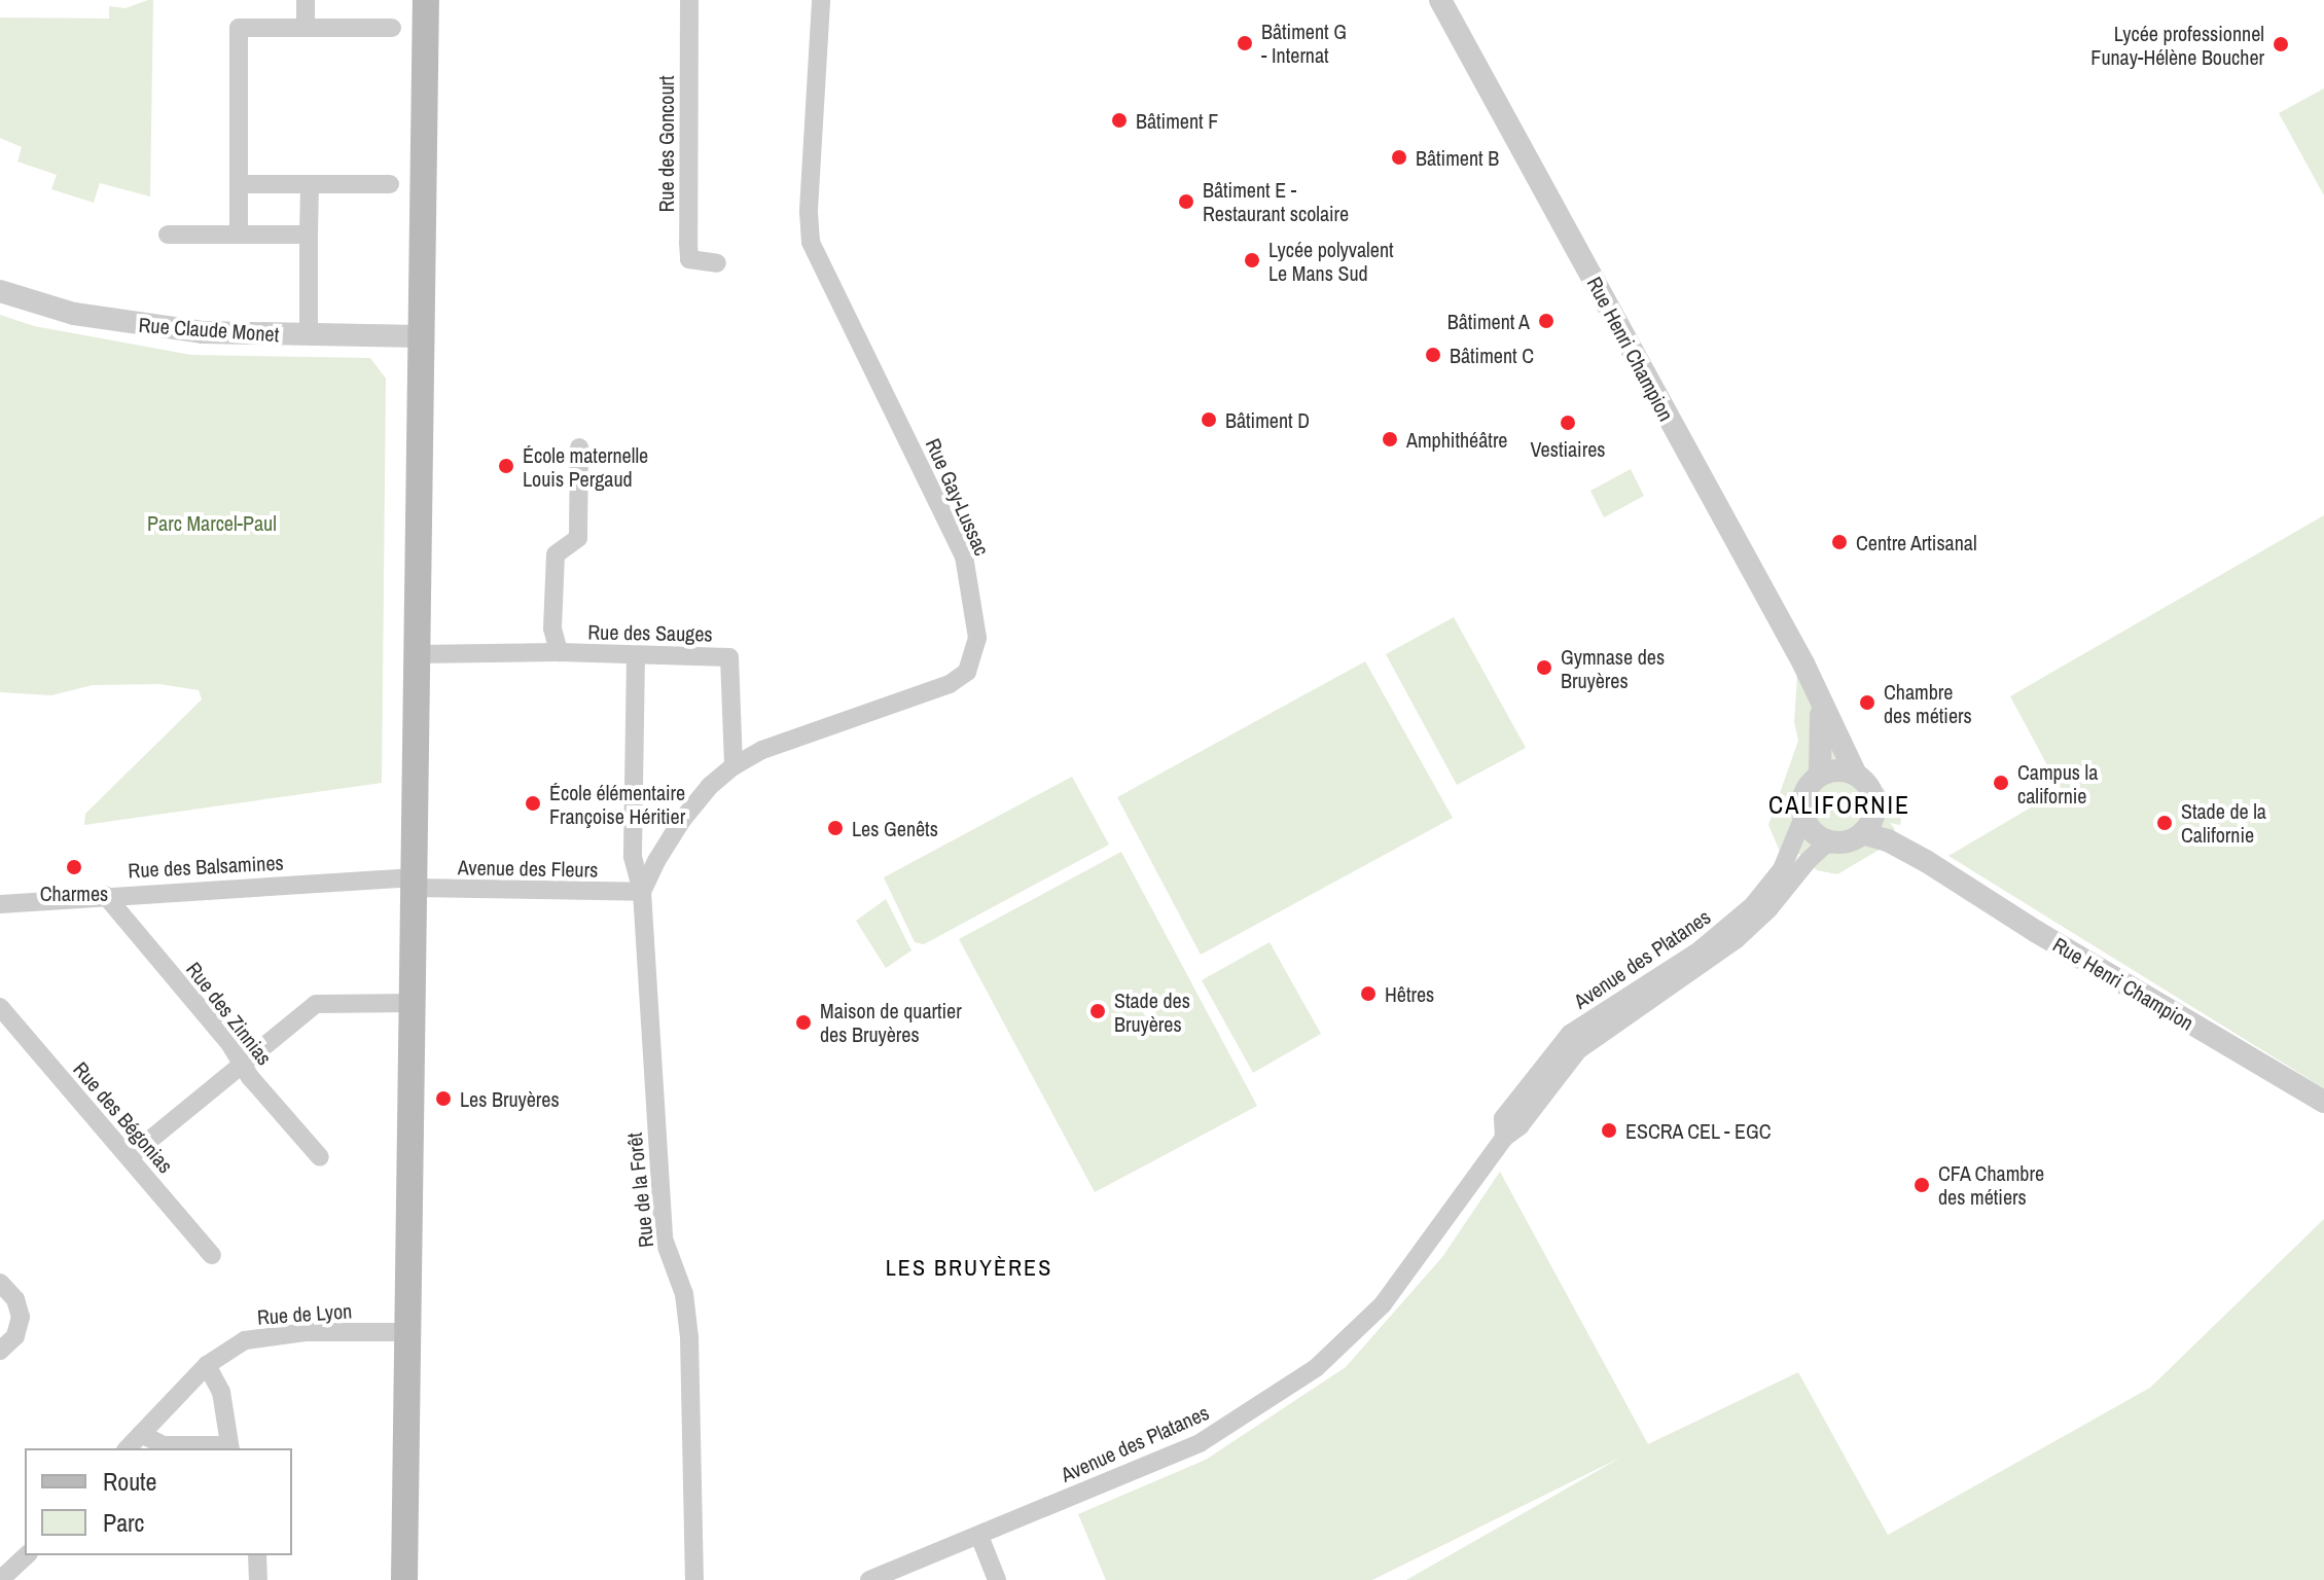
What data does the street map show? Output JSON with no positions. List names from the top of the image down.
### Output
{
  "streets": {
    "street": [
      "Rue des Goncourt",
      "Rue Claude Monet",
      "Rue Henri Champion",
      "Rue Gay-Lussac",
      "Rue des Sauges",
      "Rue des Balsamines",
      "Avenue des Fleurs",
      "Avenue des Platanes",
      "Rue des Zinnias",
      "Rue des Bégonias",
      "Rue de la Forêt",
      "Rue de Lyon"
    ]
  },
  "crossings": [
    ["Rue Henri Champion", "Avenue des Platanes"],
    ["Rue Gay-Lussac", "Rue des Sauges"],
    ["Rue Gay-Lussac", "Avenue des Fleurs"],
    ["Rue Gay-Lussac", "Rue de la Forêt"],
    ["Rue des Sauges", "Rue de la Forêt"],
    ["Rue des Balsamines", "Avenue des Fleurs"],
    ["Rue des Balsamines", "Rue des Zinnias"],
    ["Avenue des Fleurs", "Rue de la Forêt"]
  ],
  "districts": ["CALIFORNIE", "LES BRUYÈRES"],
  "parks": ["Parc Marcel-Paul"],
  "places": [
    "Bâtiment G - Internat",
    "Lycée professionnel Funay-Hélène Boucher",
    "Bâtiment F",
    "Bâtiment B",
    "Bâtiment E - Restaurant scolaire",
    "Lycée polyvalent Le Mans Sud",
    "Bâtiment A",
    "Bâtiment C",
    "Bâtiment D",
    "Vestiaires",
    "Amphithéâtre",
    "École maternelle Louis Pergaud",
    "Centre Artisanal",
    "Gymnase des Bruyères",
    "Chambre des métiers",
    "Campus la californie",
    "École élémentaire Françoise Héritier",
    "Stade de la Californie",
    "Les Genêts",
    "Charmes",
    "Hêtres",
    "Stade des Bruyères",
    "Maison de quartier des Bruyères",
    "Les Bruyères",
    "ESCRA CEL - EGC",
    "CFA Chambre des métiers"
  ],
  "legend": ["Route", "Parc"]
}
